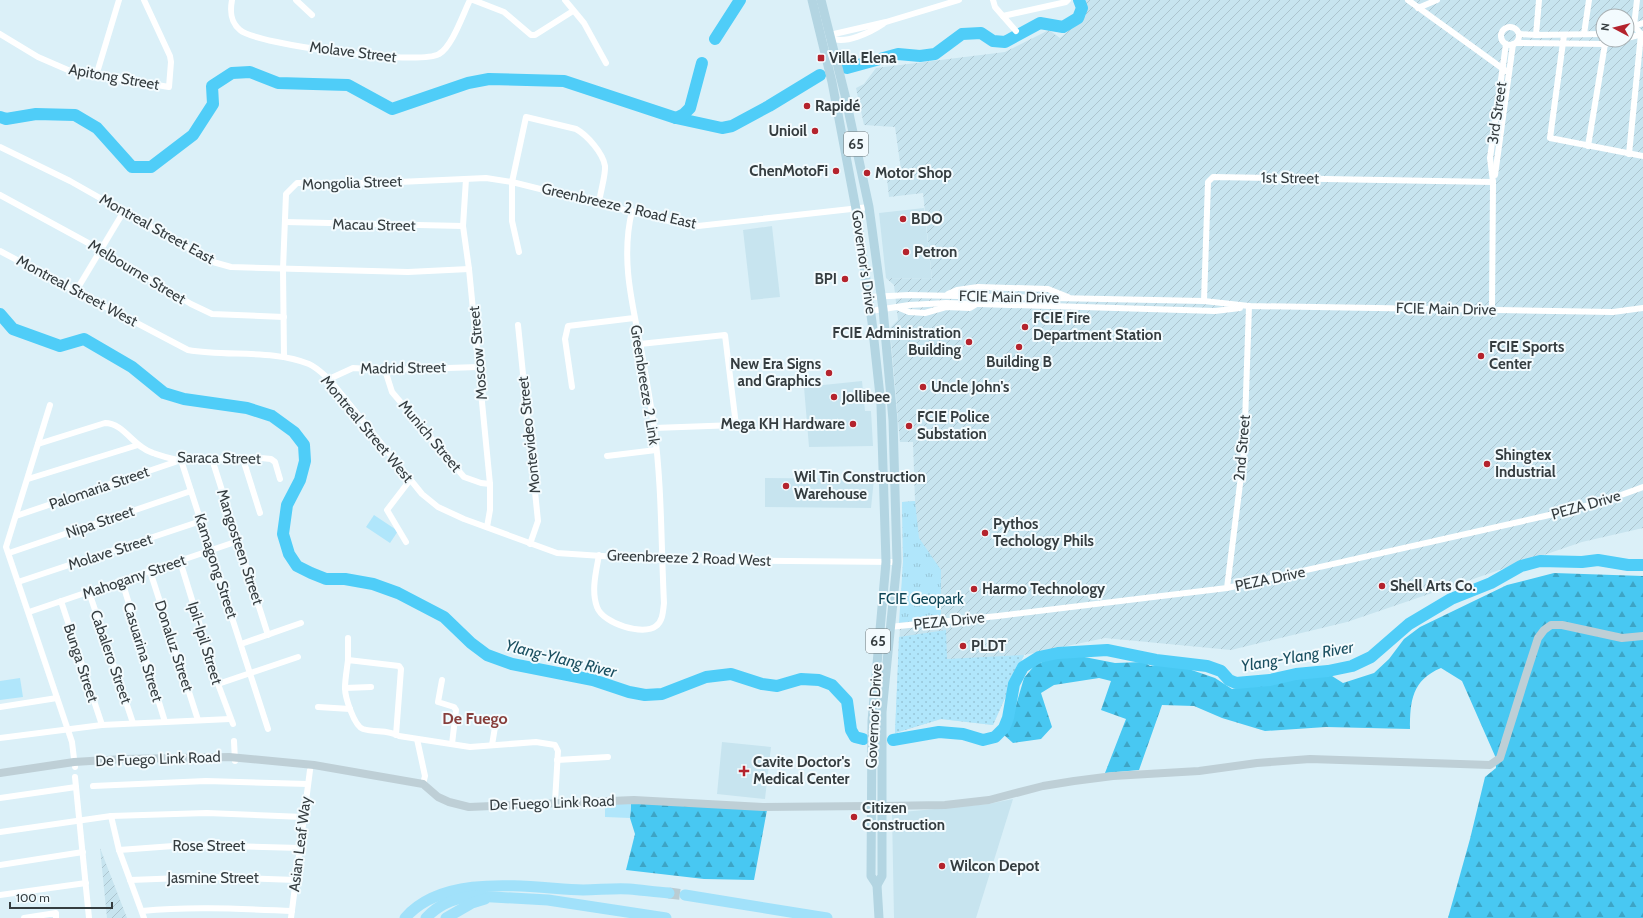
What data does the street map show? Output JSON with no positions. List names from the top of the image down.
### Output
{
  "streets": {
    "main road": ["65", "Governor's Drive"],
    "street": [
      "Molave Street",
      "Apitong Street",
      "3rd Street",
      "1st Street",
      "Mongolia Street",
      "Greenbreeze 2 Road East",
      "Macau Street",
      "Montreal Street East",
      "Melbourne Street",
      "Montreal Street West",
      "FCIE Main Drive",
      "Moscow Street",
      "Madrid Street",
      "Greenbreeze 2 Link",
      "Montevideo Street",
      "Munich Street",
      "2nd Street",
      "Saraca Street",
      "Palomaria Street",
      "PEZA Drive",
      "Nipa Street",
      "Mangosteen Street",
      "Greenbreeze 2 Road West",
      "Kamagong Street",
      "Mahogany Street",
      "Ipil-Ipil Street",
      "Donaluz Street",
      "Casuarina Street",
      "Cabalero Street",
      "Bunga Street",
      "De Fuego Link Road",
      "Asian Leaf Way",
      "Rose Street",
      "Jasmine Street"
    ]
  },
  "crossings": [
    ["Molave Street", "Kamagong Street"],
    ["3rd Street", "1st Street"],
    ["3rd Street", "FCIE Main Drive"],
    ["1st Street", "FCIE Main Drive"],
    ["Mongolia Street", "Greenbreeze 2 Road East"],
    ["Mongolia Street", "Macau Street"],
    ["Mongolia Street", "Montreal Street East"],
    ["Mongolia Street", "Melbourne Street"],
    ["Mongolia Street", "Montreal Street West"],
    ["Mongolia Street", "Moscow Street"],
    ["Greenbreeze 2 Road East", "Governor's Drive"],
    ["Greenbreeze 2 Road East", "Moscow Street"],
    ["Greenbreeze 2 Road East", "Greenbreeze 2 Link"],
    ["Macau Street", "Moscow Street"],
    ["Montreal Street East", "Moscow Street"],
    ["Governor's Drive", "FCIE Main Drive"],
    ["Governor's Drive", "PEZA Drive"],
    ["Governor's Drive", "Greenbreeze 2 Road West"],
    ["Governor's Drive", "De Fuego Link Road"],
    ["Montreal Street West", "Moscow Street"],
    ["Montreal Street West", "Madrid Street"],
    ["Montreal Street West", "Greenbreeze 2 Road West"],
    ["FCIE Main Drive", "2nd Street"],
    ["Moscow Street", "Madrid Street"],
    ["Moscow Street", "Munich Street"],
    ["Moscow Street", "Greenbreeze 2 Road West"],
    ["Madrid Street", "Munich Street"],
    ["Greenbreeze 2 Link", "Greenbreeze 2 Road West"],
    ["Montevideo Street", "Greenbreeze 2 Road West"],
    ["2nd Street", "PEZA Drive"],
    ["Saraca Street", "Palomaria Street"],
    ["Saraca Street", "Mangosteen Street"],
    ["Saraca Street", "Kamagong Street"],
    ["Palomaria Street", "Kamagong Street"],
    ["Nipa Street", "Kamagong Street"],
    ["Mangosteen Street", "Mahogany Street"],
    ["Kamagong Street", "Mahogany Street"],
    ["Mahogany Street", "Ipil-Ipil Street"],
    ["Mahogany Street", "Donaluz Street"],
    ["Mahogany Street", "Casuarina Street"],
    ["Mahogany Street", "Cabalero Street"],
    ["Mahogany Street", "Bunga Street"],
    ["Ipil-Ipil Street", "Donaluz Street"],
    ["Asian Leaf Way", "Rose Street"],
    ["Asian Leaf Way", "Jasmine Street"]
  ],
  "districts": ["De Fuego"],
  "water": ["Ylang-Ylang River"],
  "parks": ["FCIE Geopark"],
  "places": {
    "transit": ["Villa Elena"],
    "other": [
      "Rapidé",
      "Unioil",
      "ChenMotoFi",
      "Motor Shop",
      "BDO",
      "Petron",
      "BPI",
      "FCIE Fire Department Station",
      "FCIE Administration Building",
      "Building B",
      "FCIE Sports Center",
      "New Era Signs and Graphics",
      "Uncle John's",
      "Jollibee",
      "Mega KH Hardware",
      "FCIE Police Substation",
      "Shingtex Industrial",
      "Wil Tin Construction Warehouse",
      "Pythos Techology Phils",
      "Shell Arts Co.",
      "Harmo Technology",
      "PLDT",
      "Citizen Construction",
      "Wilcon Depot"
    ],
    "health": ["Cavite Doctor's Medical Center"]
  },
  "scale_bar": "100 m",
  "north": "left"
}
